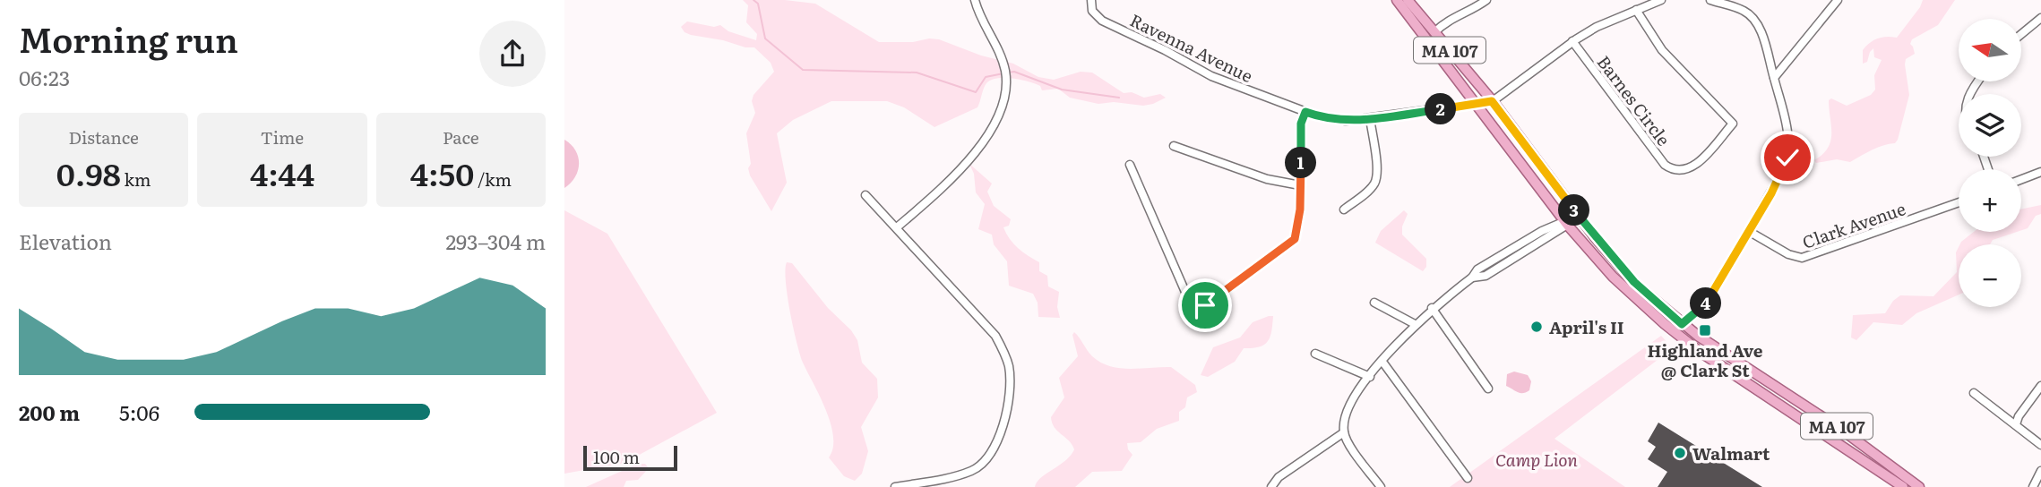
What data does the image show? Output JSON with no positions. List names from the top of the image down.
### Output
{
  "streets": {
    "main road": ["MA 107"],
    "street": ["Ravenna Avenue", "Barnes Circle", "Clark Avenue"]
  },
  "crossings": [
    ["Ravenna Avenue", "MA 107"]
  ],
  "parks": ["Camp Lion"],
  "places": {
    "other": ["April's II", "Walmart"],
    "transit": ["Highland Ave @ Clark St"]
  },
  "scale_bar": "100 m",
  "north": "left",
  "page": {
    "heading": ["Morning run", "06:23"],
    "map_buttons": ["+", "−"],
    "pins": [
      "2",
      "1",
      "3",
      "4"
    ],
    "stats": [
      ["Distance", "0.98 km"],
      ["Time", "4:44"],
      ["Pace", "4:50 /km"]
    ],
    "chart": ["Elevation", "293–304 m"],
    "list": [
      {
        "name": "200 m",
        "note": "5:06"
      }
    ],
    "scale": "100 m"
  }
}
